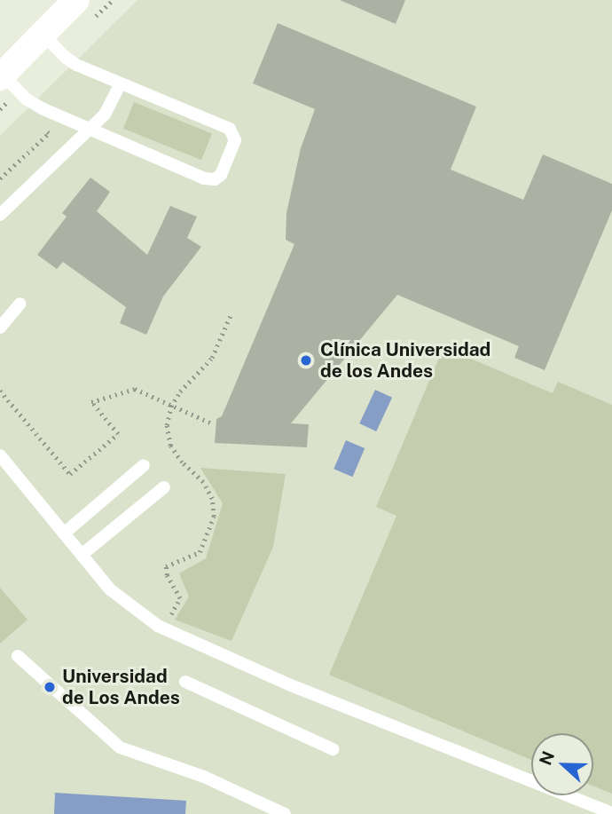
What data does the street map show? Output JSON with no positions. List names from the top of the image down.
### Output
{
  "places": ["Clínica Universidad de los Andes", "Universidad de Los Andes"],
  "north": "left"
}
